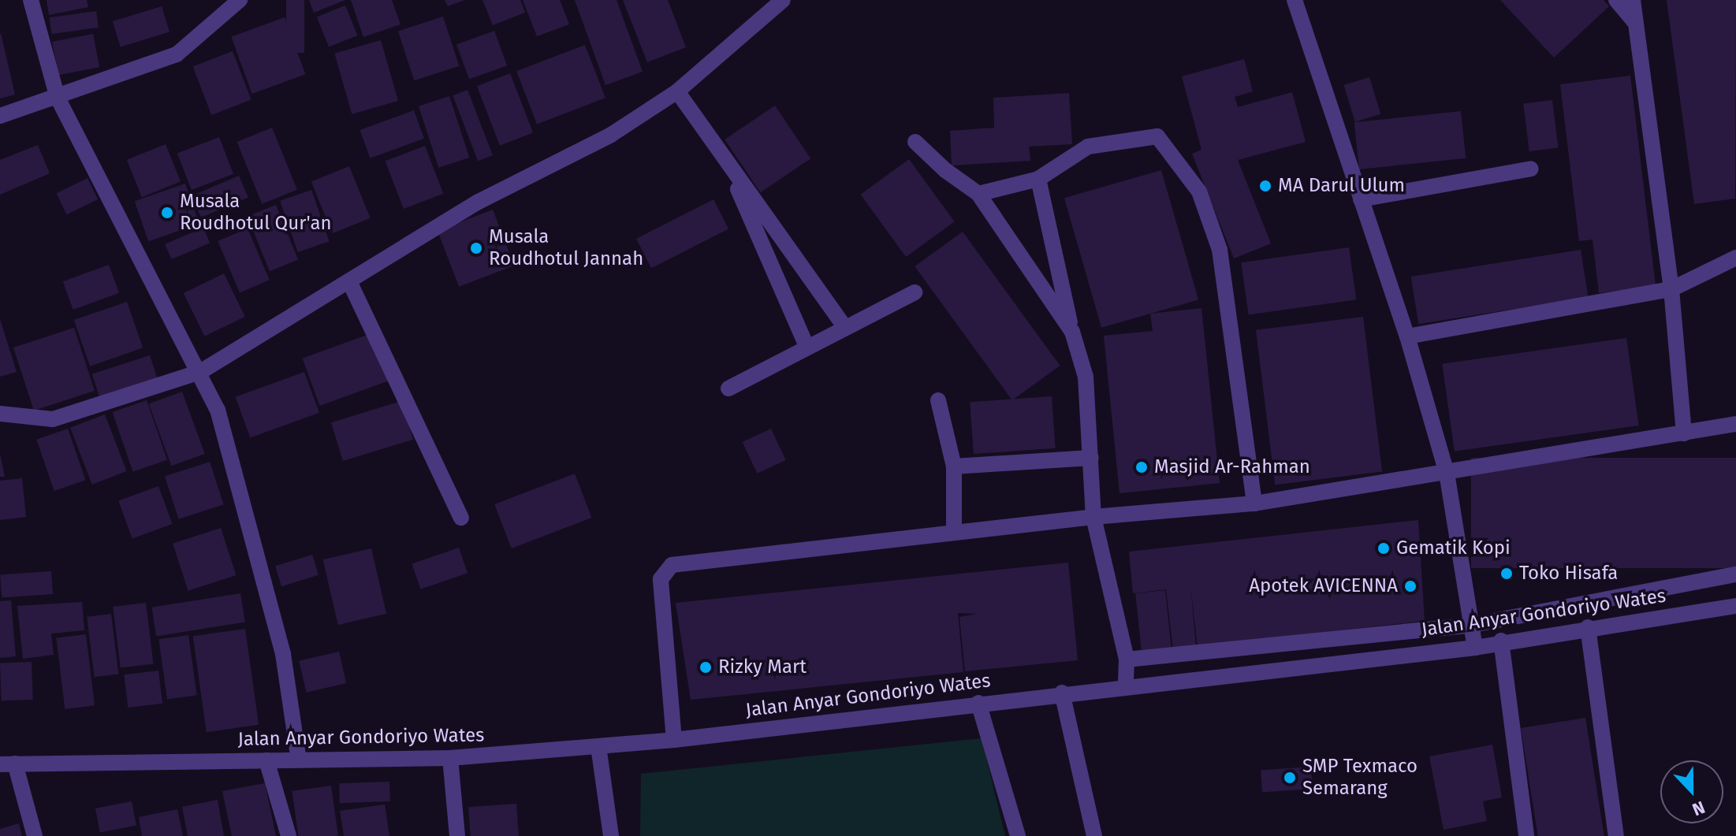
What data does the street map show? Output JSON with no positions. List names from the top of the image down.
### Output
{
  "streets": {
    "street": ["Jalan Anyar Gondoriyo Wates"]
  },
  "places": [
    "MA Darul Ulum",
    "Musala Roudhotul Qur'an",
    "Musala Roudhotul Jannah",
    "Masjid Ar-Rahman",
    "Gematik Kopi",
    "Toko Hisafa",
    "Apotek AVICENNA",
    "Rizky Mart",
    "SMP Texmaco Semarang"
  ],
  "north": "bottom"
}
